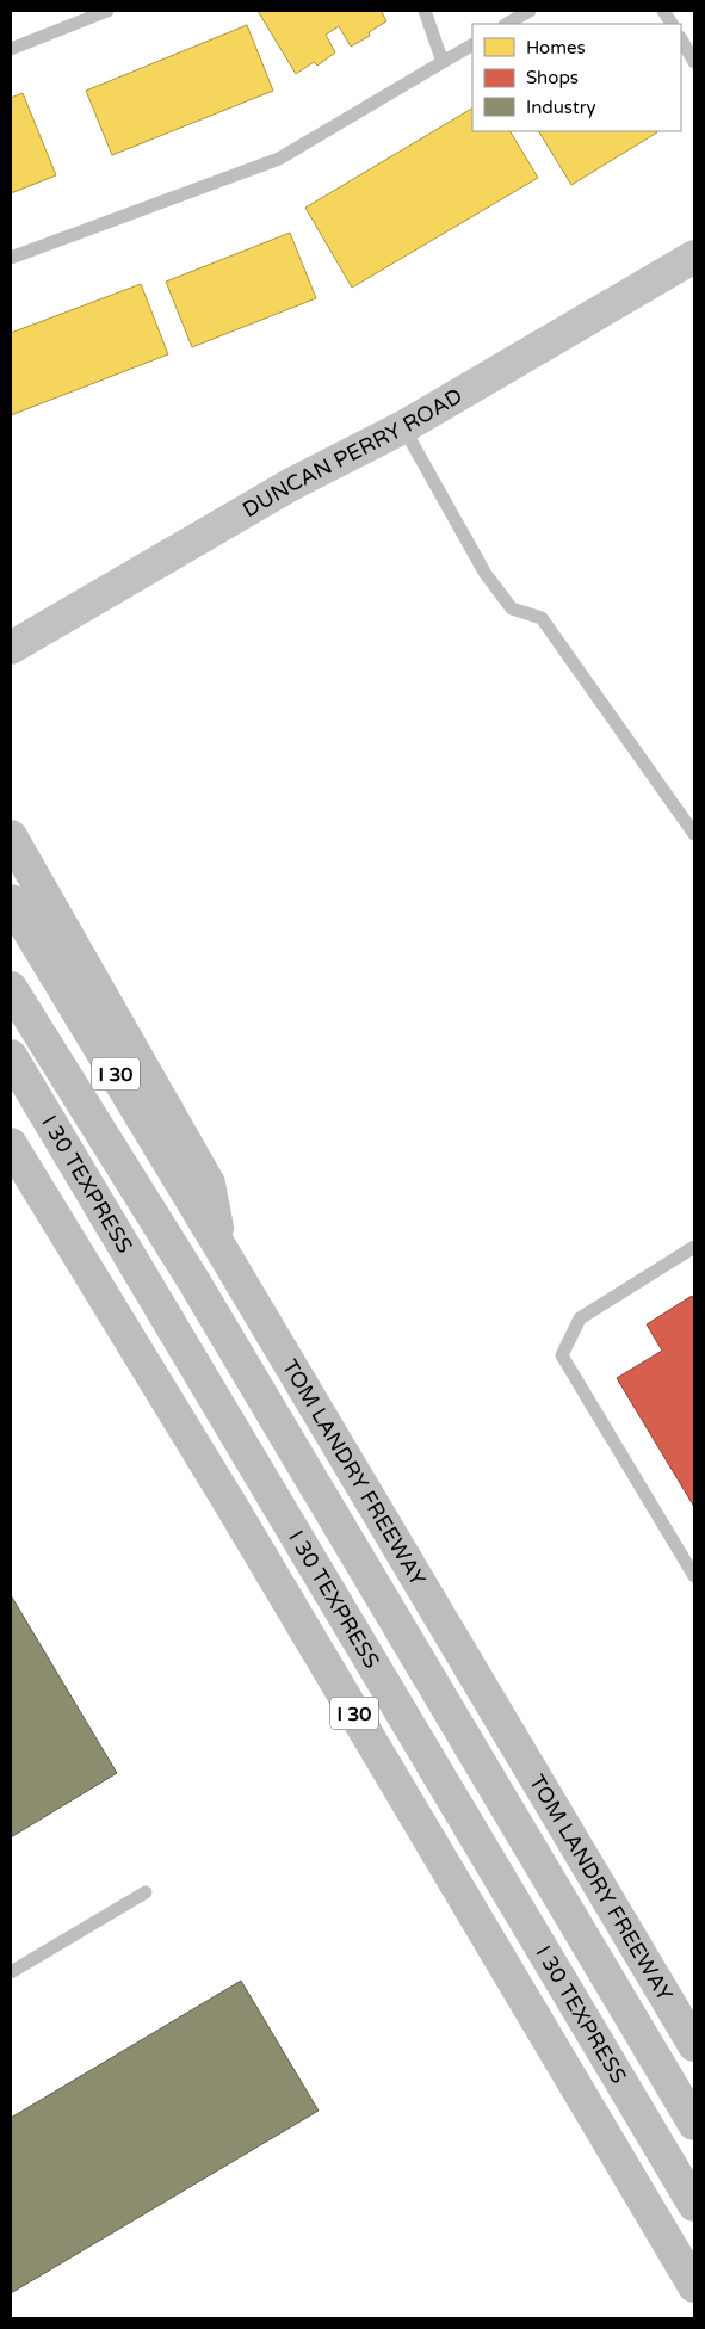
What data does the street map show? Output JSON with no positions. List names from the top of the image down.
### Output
{
  "streets": {
    "highway": ["I 30", "I 30 TEXPRESS", "TOM LANDRY FREEWAY"],
    "street": ["DUNCAN PERRY ROAD"]
  },
  "legend": ["Homes", "Shops", "Industry"]
}
